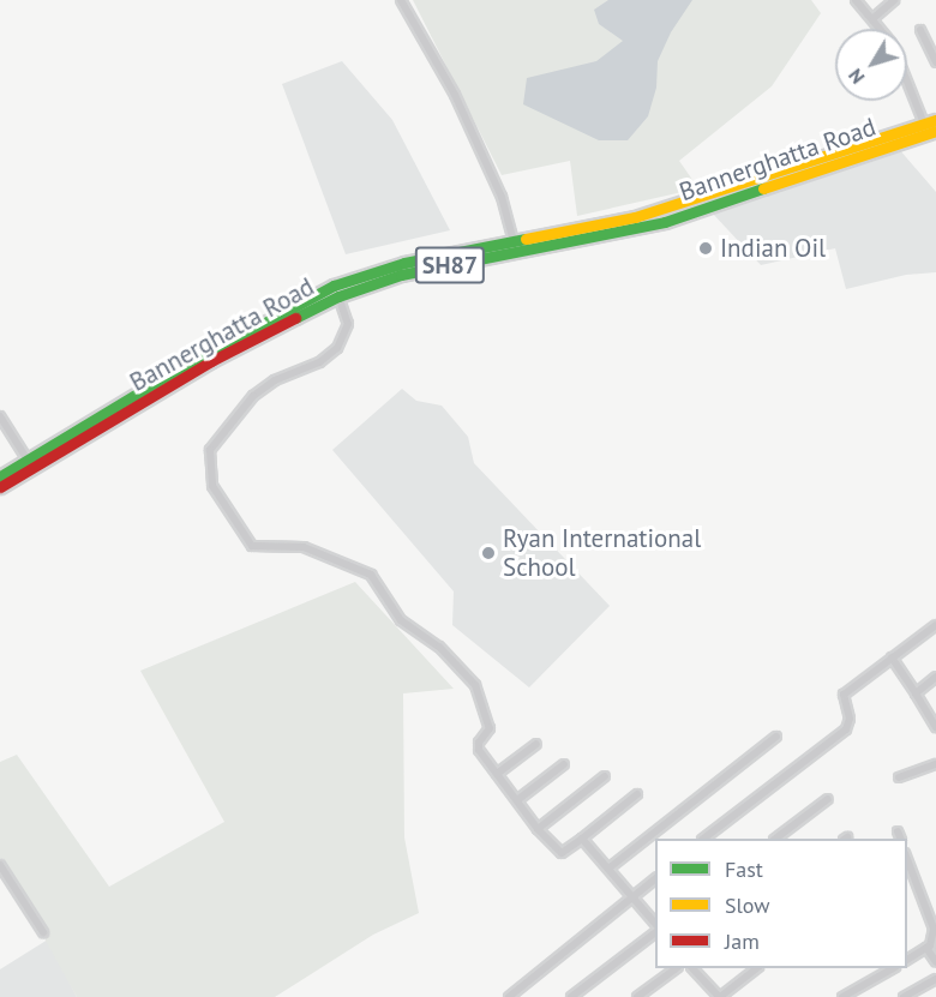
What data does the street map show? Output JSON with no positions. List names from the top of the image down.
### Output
{
  "streets": {
    "main road": ["Bannerghatta Road", "SH87"]
  },
  "places": ["Indian Oil", "Ryan International School"],
  "legend": ["Fast", "Slow", "Jam"],
  "north": "bottom left"
}
